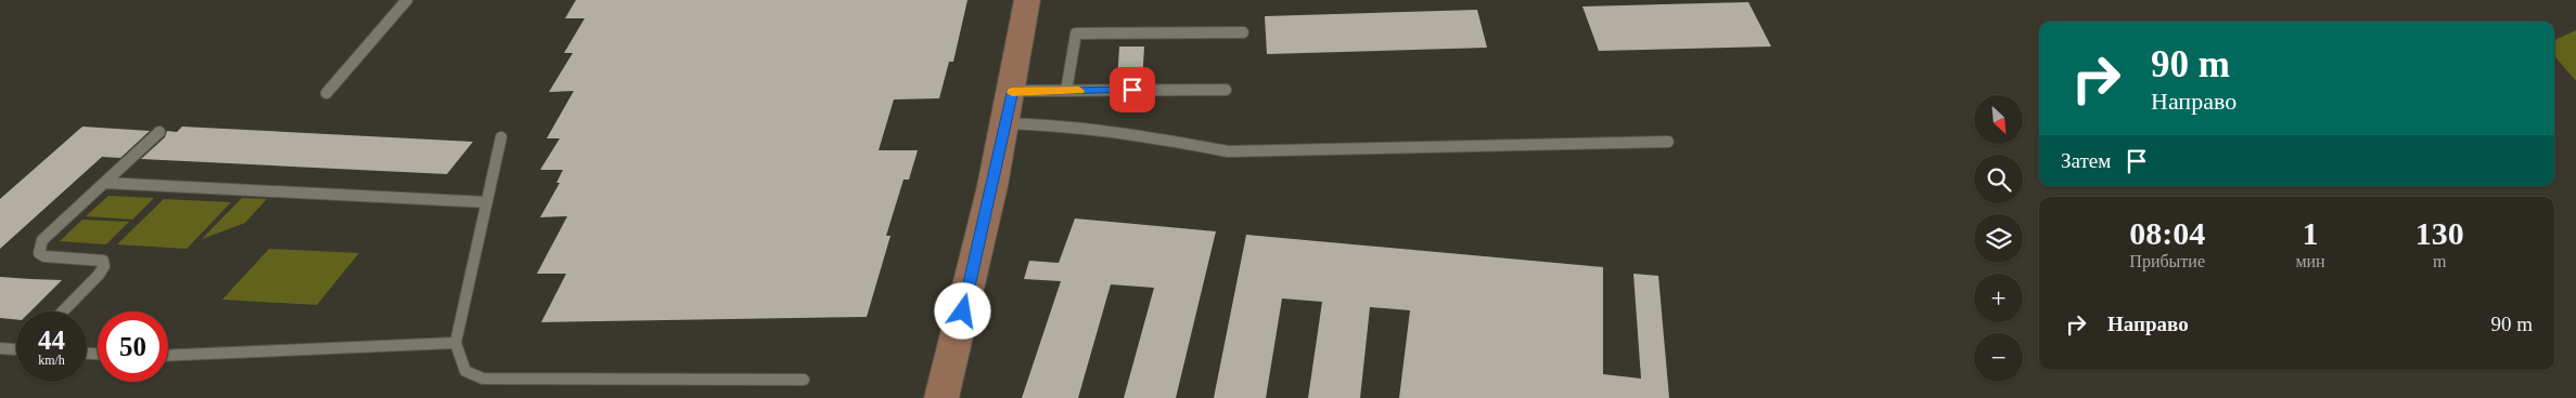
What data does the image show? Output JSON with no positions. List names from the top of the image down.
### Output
{
  "north": "bottom right",
  "page": {
    "turn": ["90 m", "Направо"],
    "map_buttons": ["+", "−"],
    "then": "Затем",
    "eta": [
      "08:04",
      "Прибытие",
      "1",
      "мин",
      "130",
      "m"
    ],
    "list": [
      {
        "name": "Направо",
        "value": "90 m"
      }
    ],
    "speed": "44 km/h",
    "limit": "50"
  }
}
